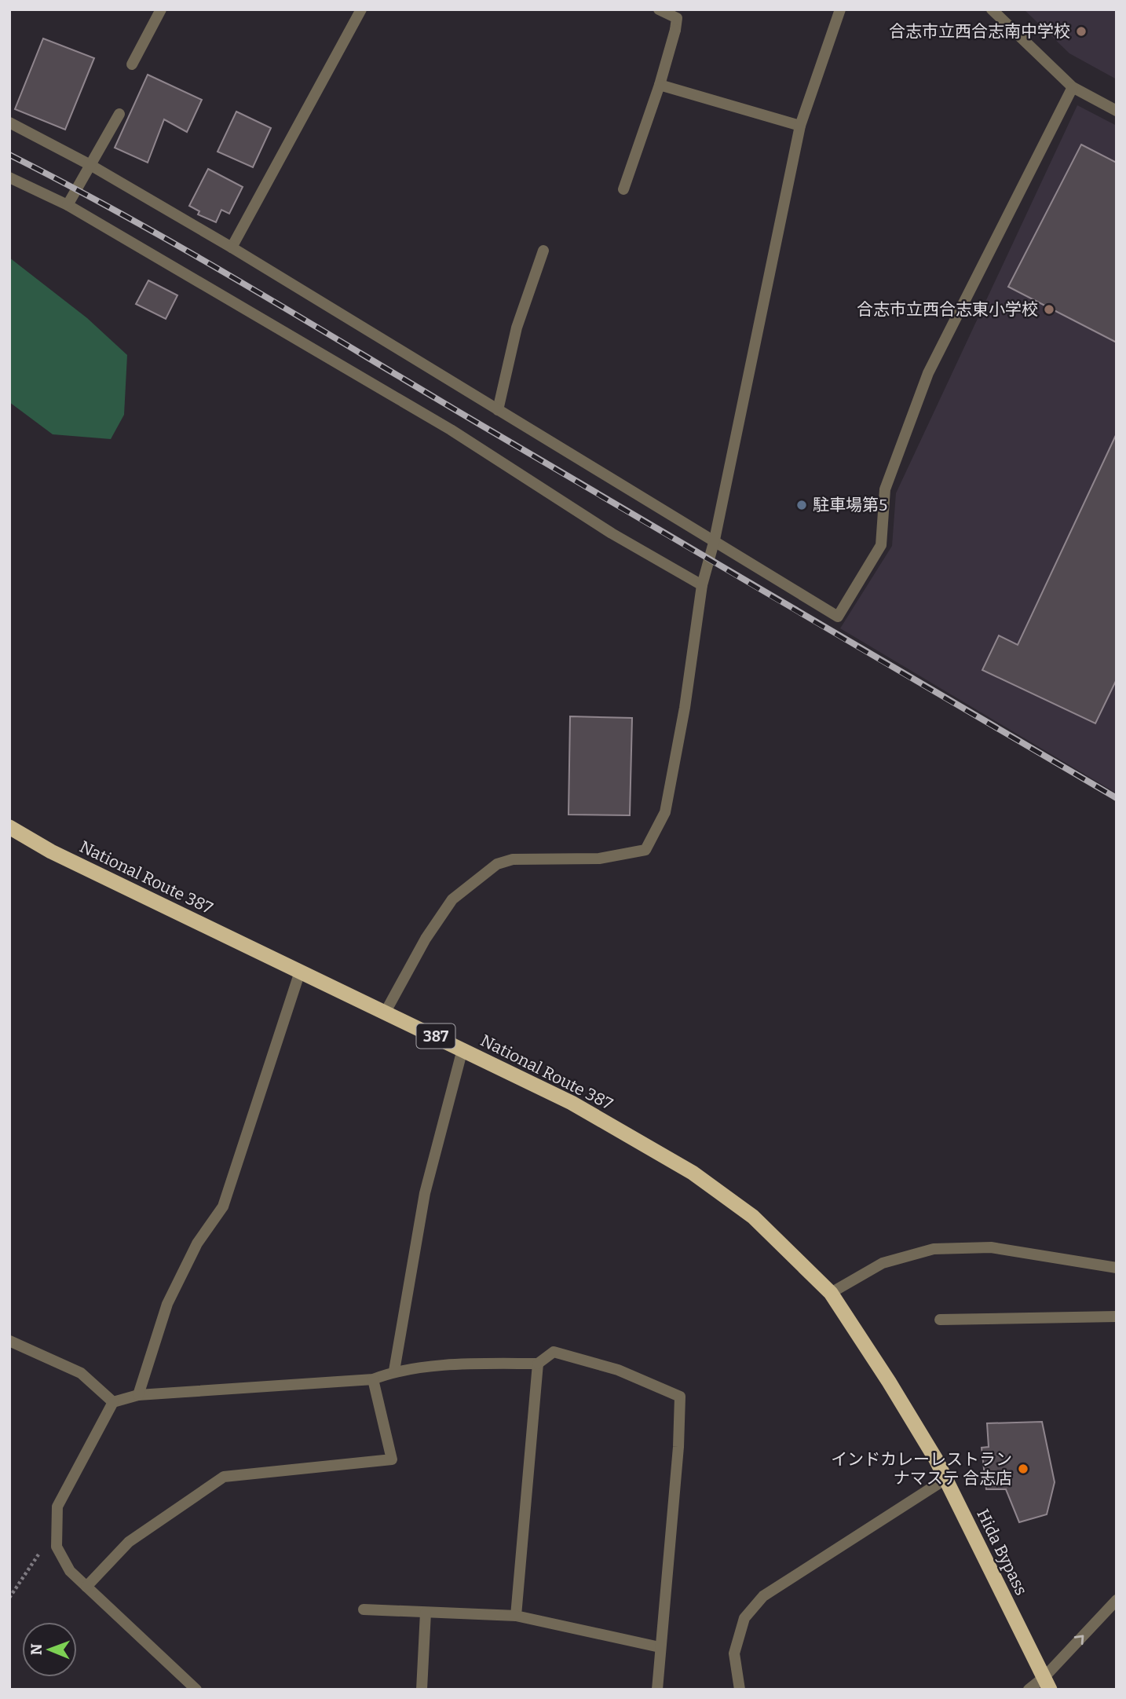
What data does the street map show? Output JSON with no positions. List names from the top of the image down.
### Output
{
  "streets": {
    "highway": ["National Route 387", "387", "Hida Bypass"]
  },
  "crossings": [
    ["National Route 387", "Hida Bypass"]
  ],
  "places": [
    "合志市立西合志南中学校",
    "合志市立西合志東小学校",
    "駐車場第5",
    "インドカレーレストラン ナマステ 合志店"
  ],
  "north": "left"
}
